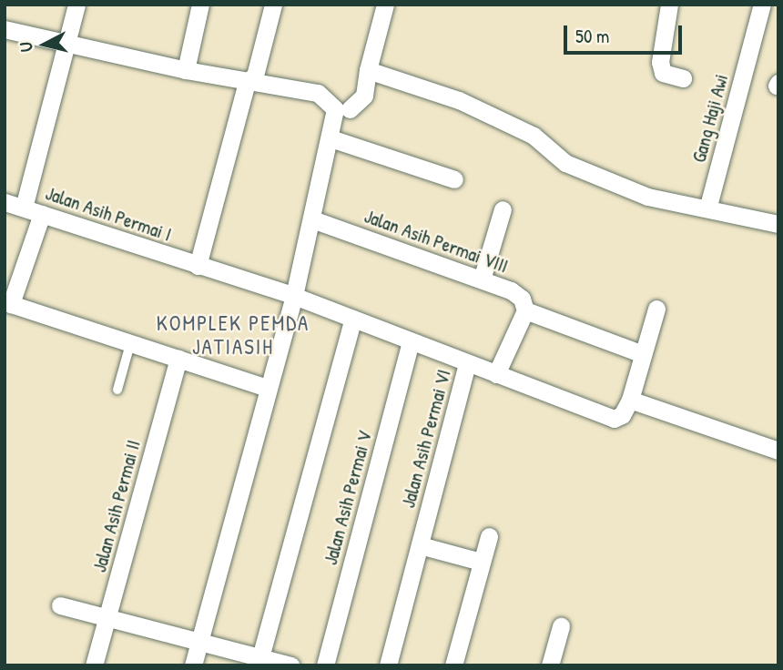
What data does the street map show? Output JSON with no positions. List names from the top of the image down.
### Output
{
  "streets": {
    "street": [
      "Gang Haji Awi",
      "Jalan Asih Permai I",
      "Jalan Asih Permai VIII",
      "Jalan Asih Permai VI",
      "Jalan Asih Permai V",
      "Jalan Asih Permai II"
    ]
  },
  "districts": ["KOMPLEK PEMDA JATIASIH"],
  "scale_bar": "50 m",
  "north": "left"
}
